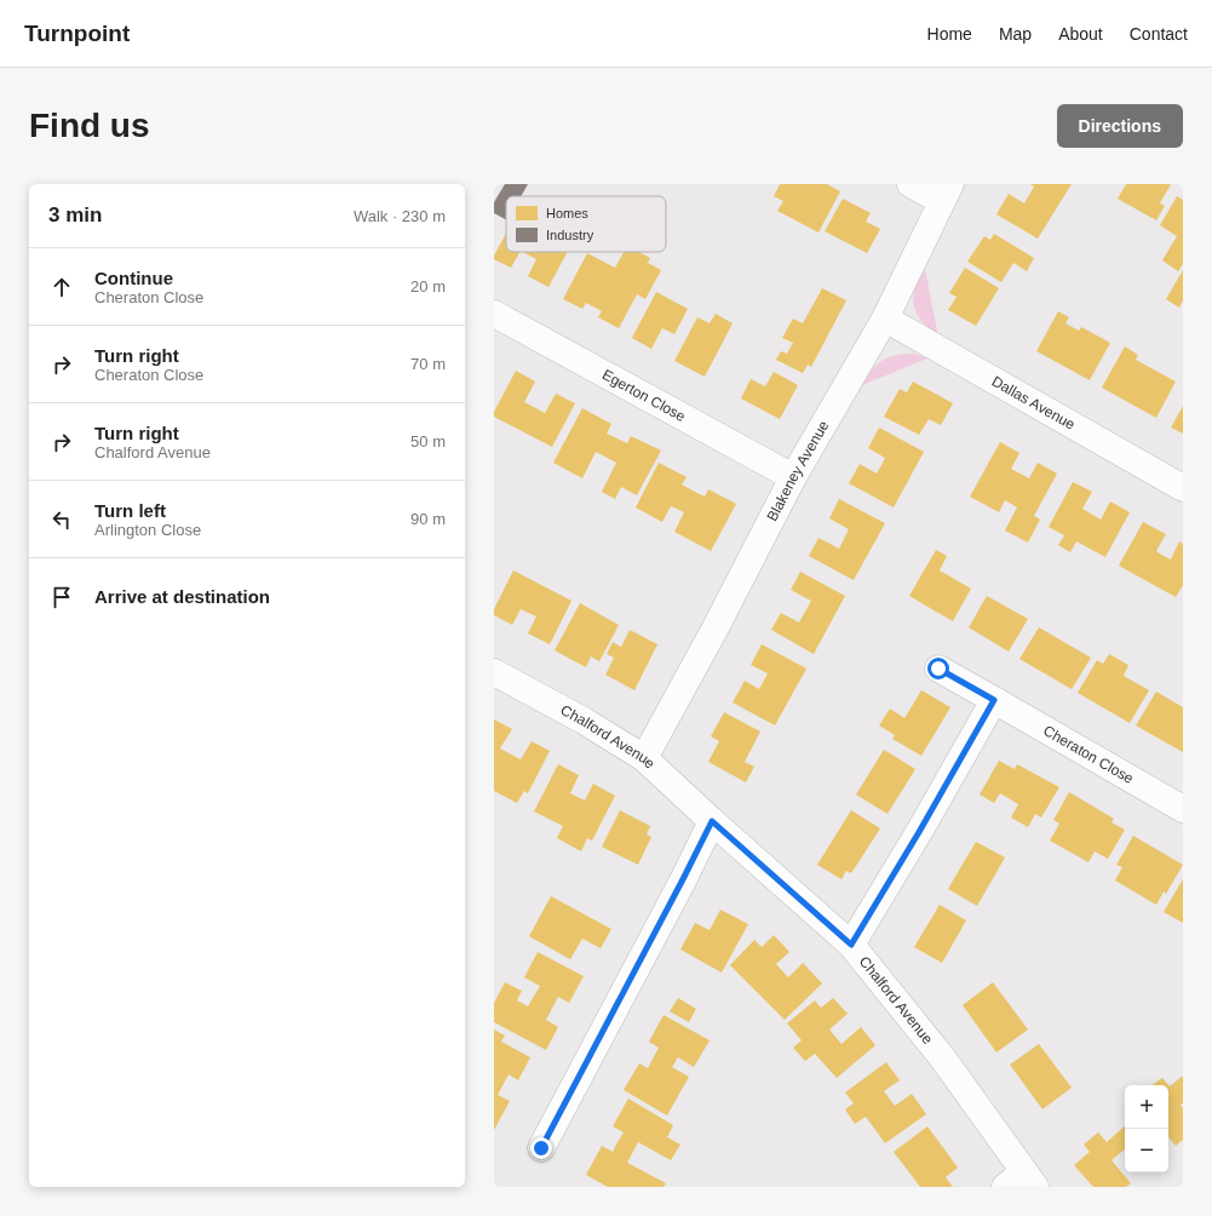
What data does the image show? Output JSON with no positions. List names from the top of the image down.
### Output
{
  "streets": {
    "street": [
      "Egerton Close",
      "Dallas Avenue",
      "Blakeney Avenue",
      "Chalford Avenue",
      "Cheraton Close"
    ]
  },
  "crossings": [
    ["Egerton Close", "Blakeney Avenue"],
    ["Dallas Avenue", "Blakeney Avenue"],
    ["Blakeney Avenue", "Chalford Avenue"]
  ],
  "legend": ["Homes", "Industry"],
  "page": {
    "header": "Turnpoint",
    "nav": [
      "Home",
      "Map",
      "About",
      "Contact"
    ],
    "buttons": "Directions",
    "title": "Find us",
    "heading": ["3 min", "Walk · 230 m"],
    "list": [
      ["Continue", "Cheraton Close", "20 m"],
      ["Turn right", "Cheraton Close", "70 m"],
      ["Turn right", "Chalford Avenue", "50 m"],
      ["Turn left", "Arlington Close", "90 m"],
      "Arrive at destination"
    ],
    "map_buttons": ["+", "−"]
  }
}
